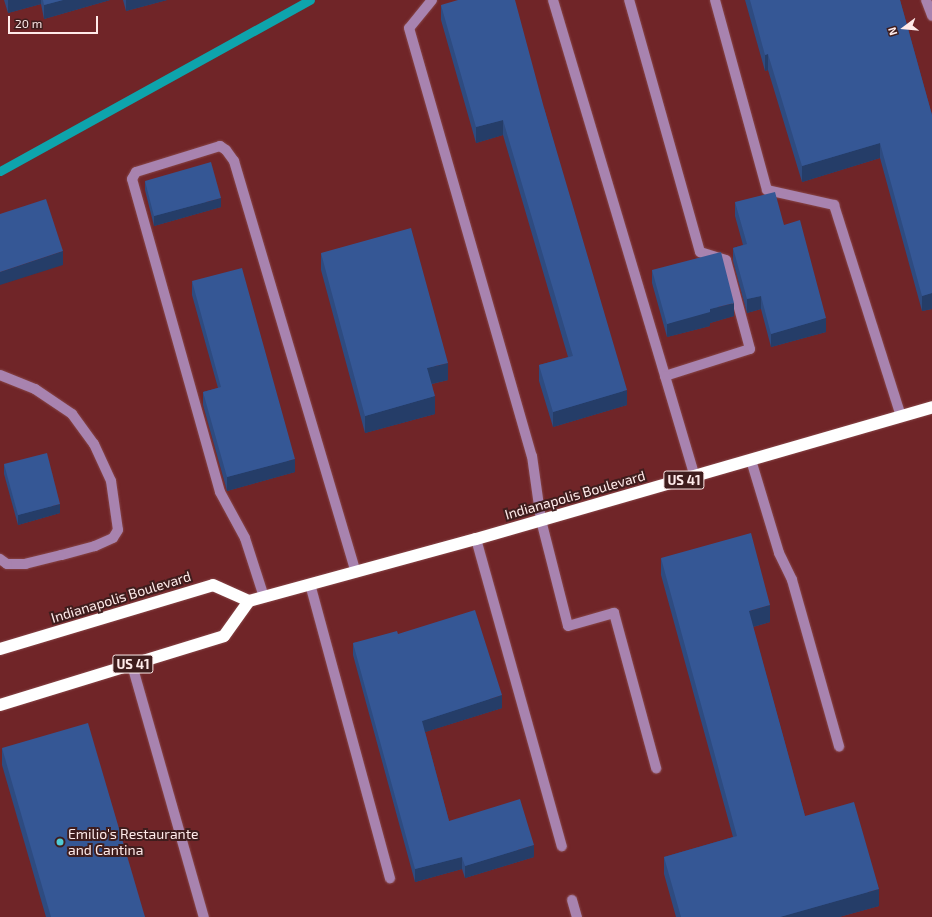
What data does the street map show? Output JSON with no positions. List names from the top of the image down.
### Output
{
  "streets": {
    "highway": ["US 41", "Indianapolis Boulevard"]
  },
  "crossings": [
    ["US 41", "Indianapolis Boulevard"]
  ],
  "places": ["Emilio's Restaurante and Cantina"],
  "scale_bar": "20 m",
  "north": "left"
}
